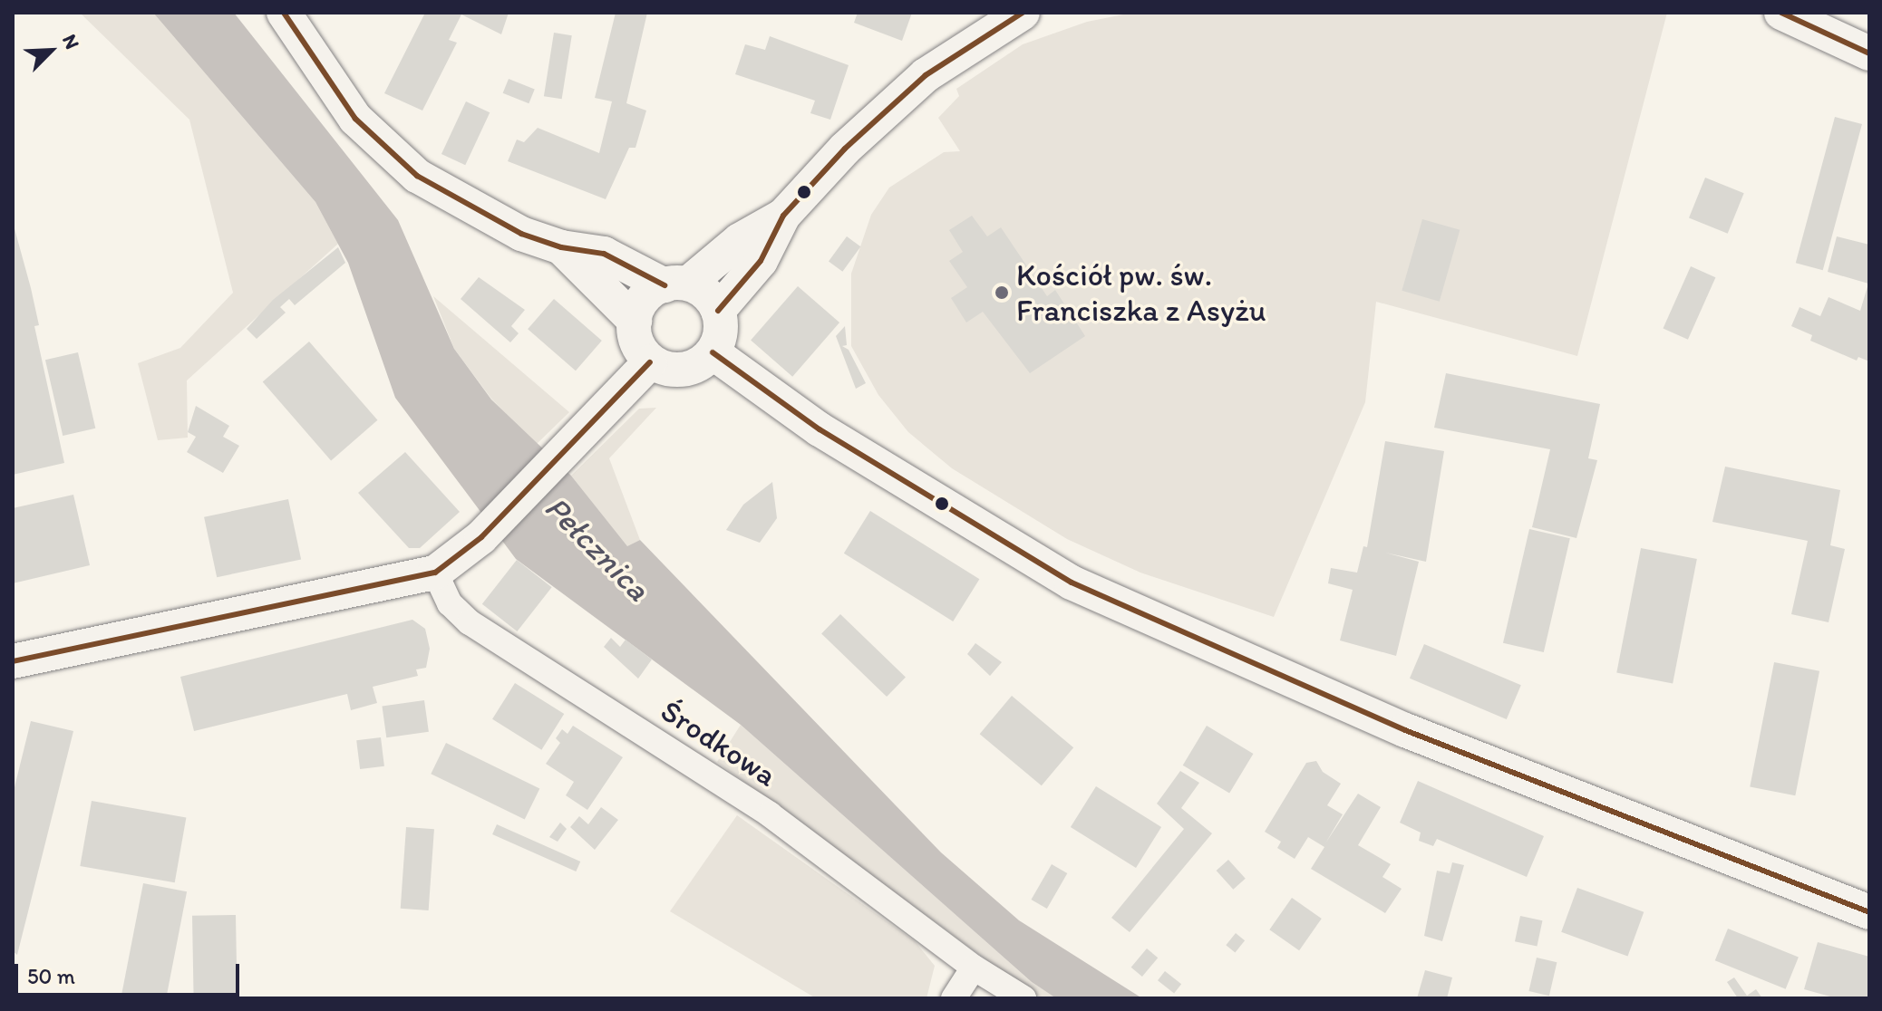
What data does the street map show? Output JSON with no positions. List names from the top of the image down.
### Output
{
  "streets": {
    "street": ["Środkowa"]
  },
  "water": ["Pełcznica"],
  "places": ["Kościół pw. św. Franciszka z Asyżu"],
  "scale_bar": "50 m",
  "north": "top right"
}
